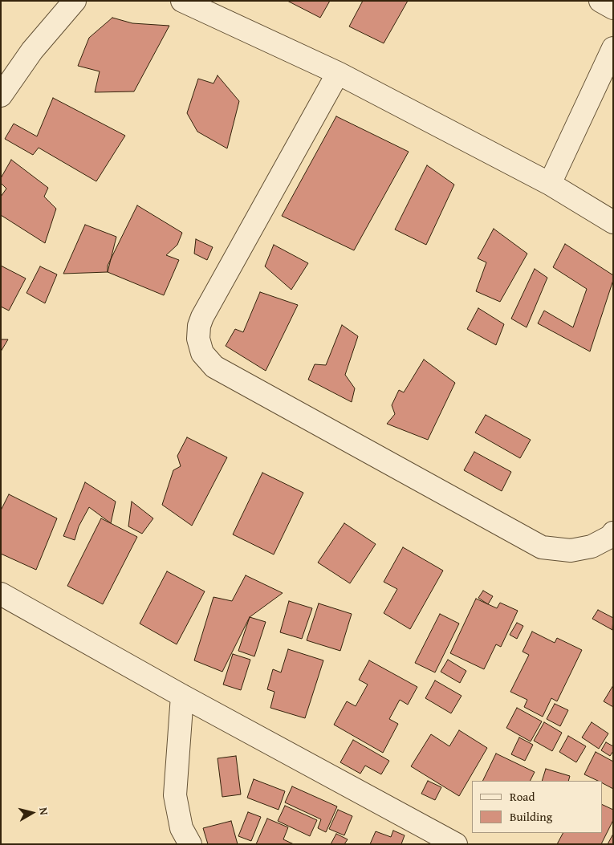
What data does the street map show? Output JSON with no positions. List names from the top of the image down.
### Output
{
  "legend": ["Road", "Building"],
  "north": "right"
}
